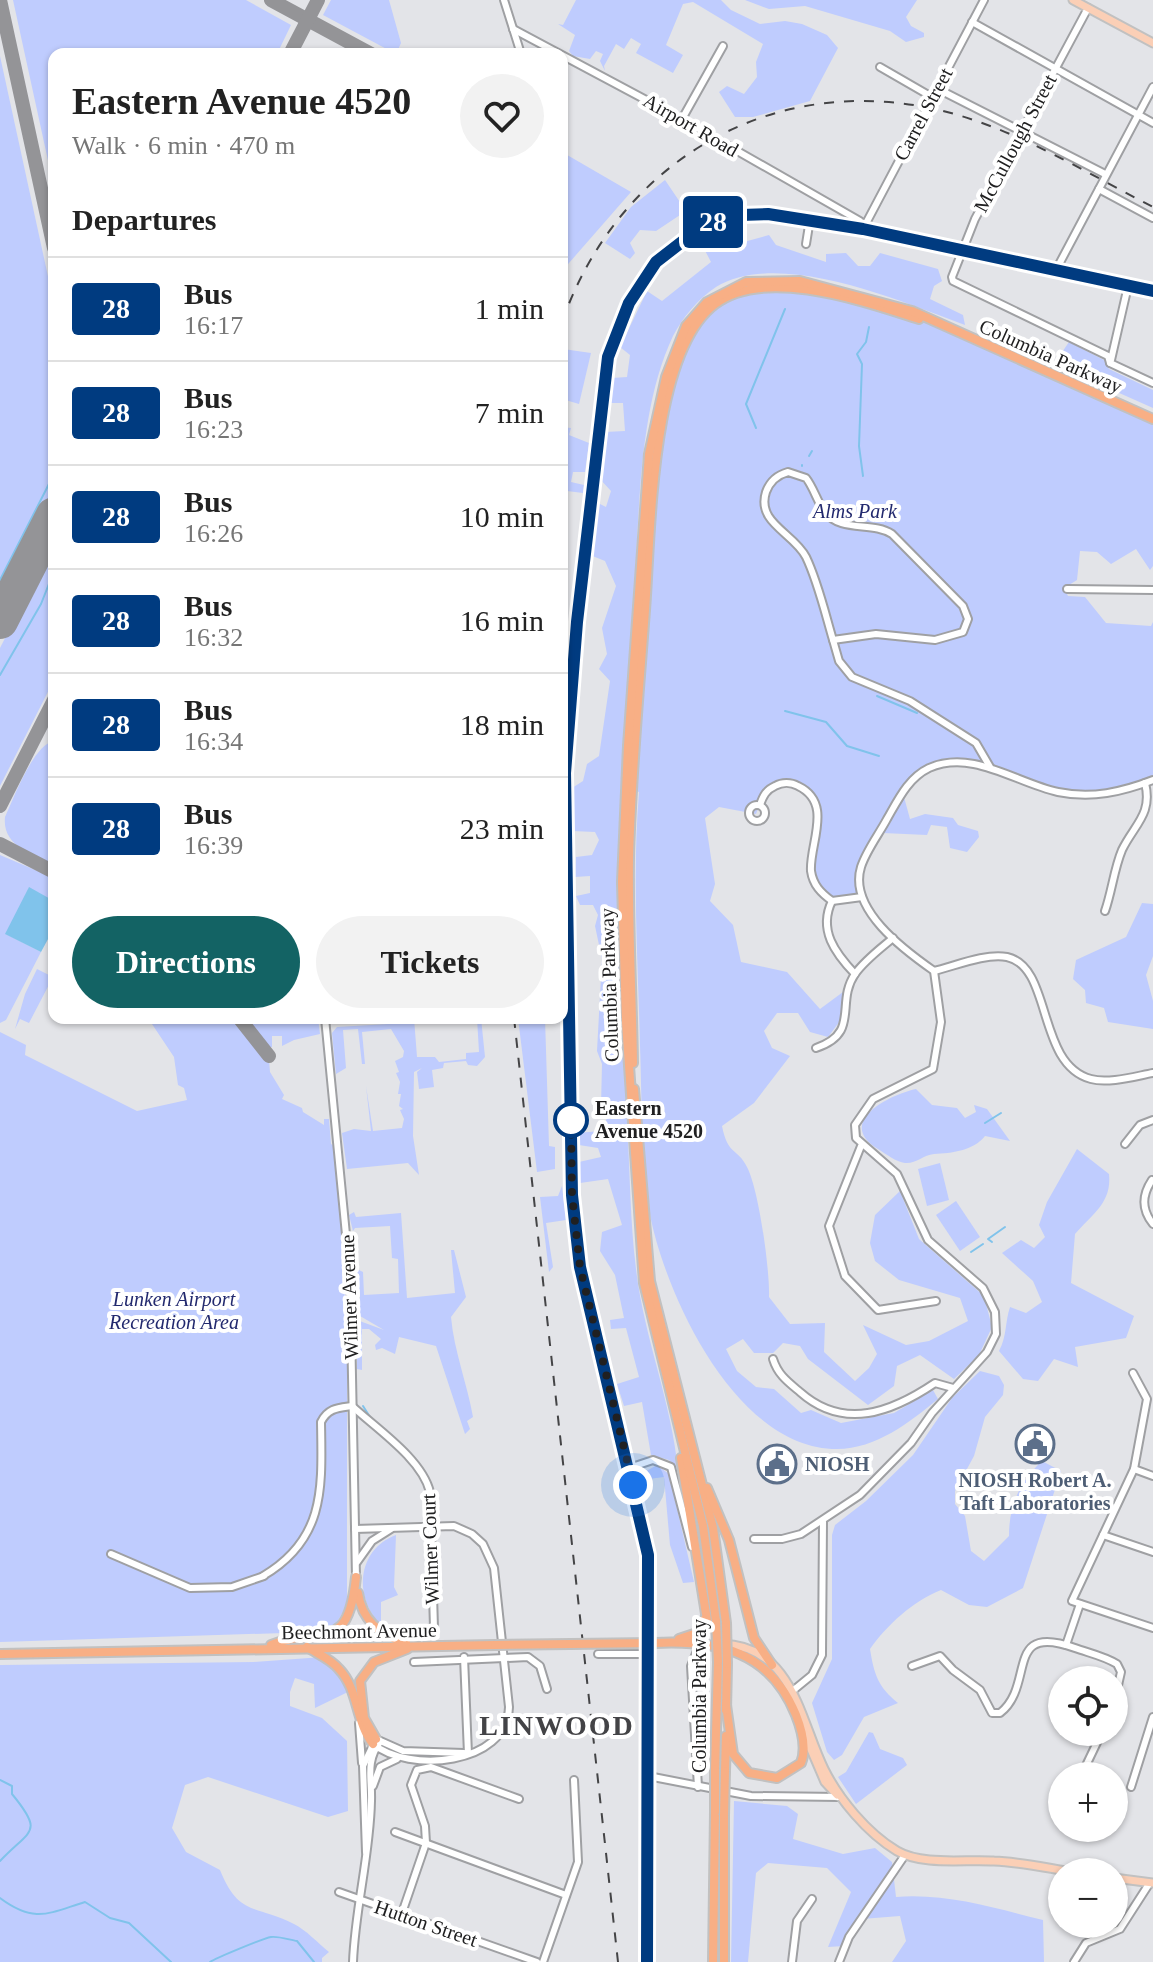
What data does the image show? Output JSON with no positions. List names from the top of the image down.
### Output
{
  "streets": {
    "highway": ["Columbia Parkway", "Beechmont Avenue"],
    "street": [
      "Carrel Street",
      "Airport Road",
      "McCullough Street",
      "Wilmer Avenue",
      "Wilmer Court",
      "Hutton Street"
    ]
  },
  "crossings": [
    ["Carrel Street", "Airport Road"],
    ["Wilmer Avenue", "Wilmer Court"]
  ],
  "districts": ["LINWOOD"],
  "parks": ["Alms Park", "Lunken Airport Recreation Area"],
  "places": {
    "other": ["Eastern Avenue 4520"],
    "public building": ["NIOSH Robert A. Taft Laboratories", "NIOSH"]
  },
  "lines": ["bus line 28"],
  "page": {
    "on_map": "28",
    "heading": [
      ["Eastern Avenue 4520", "Walk · 6 min · 470 m"],
      "Departures"
    ],
    "list": [
      {
        "mark": "28",
        "name": "Bus",
        "note": "16:17",
        "value": "1 min"
      },
      {
        "mark": "28",
        "name": "Bus",
        "note": "16:23",
        "value": "7 min"
      },
      {
        "mark": "28",
        "name": "Bus",
        "note": "16:26",
        "value": "10 min"
      },
      {
        "mark": "28",
        "name": "Bus",
        "note": "16:32",
        "value": "16 min"
      },
      {
        "mark": "28",
        "name": "Bus",
        "note": "16:34",
        "value": "18 min"
      },
      {
        "mark": "28",
        "name": "Bus",
        "note": "16:39",
        "value": "23 min"
      }
    ],
    "buttons": ["Directions", "Tickets"],
    "map_buttons": ["+", "−"]
  }
}
